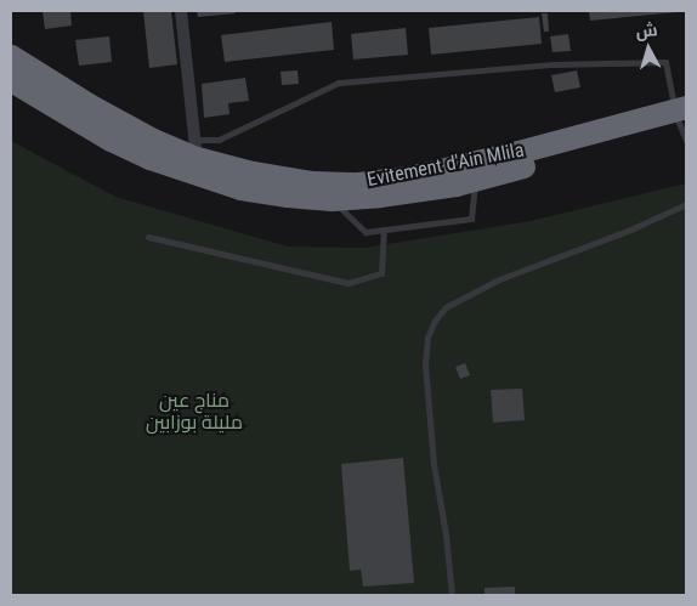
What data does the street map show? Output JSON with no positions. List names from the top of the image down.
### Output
{
  "streets": {
    "highway": ["Evitement d'Ain Mlila"]
  },
  "parks": ["مناج عين مليلة بوزابين"],
  "north": "top"
}
